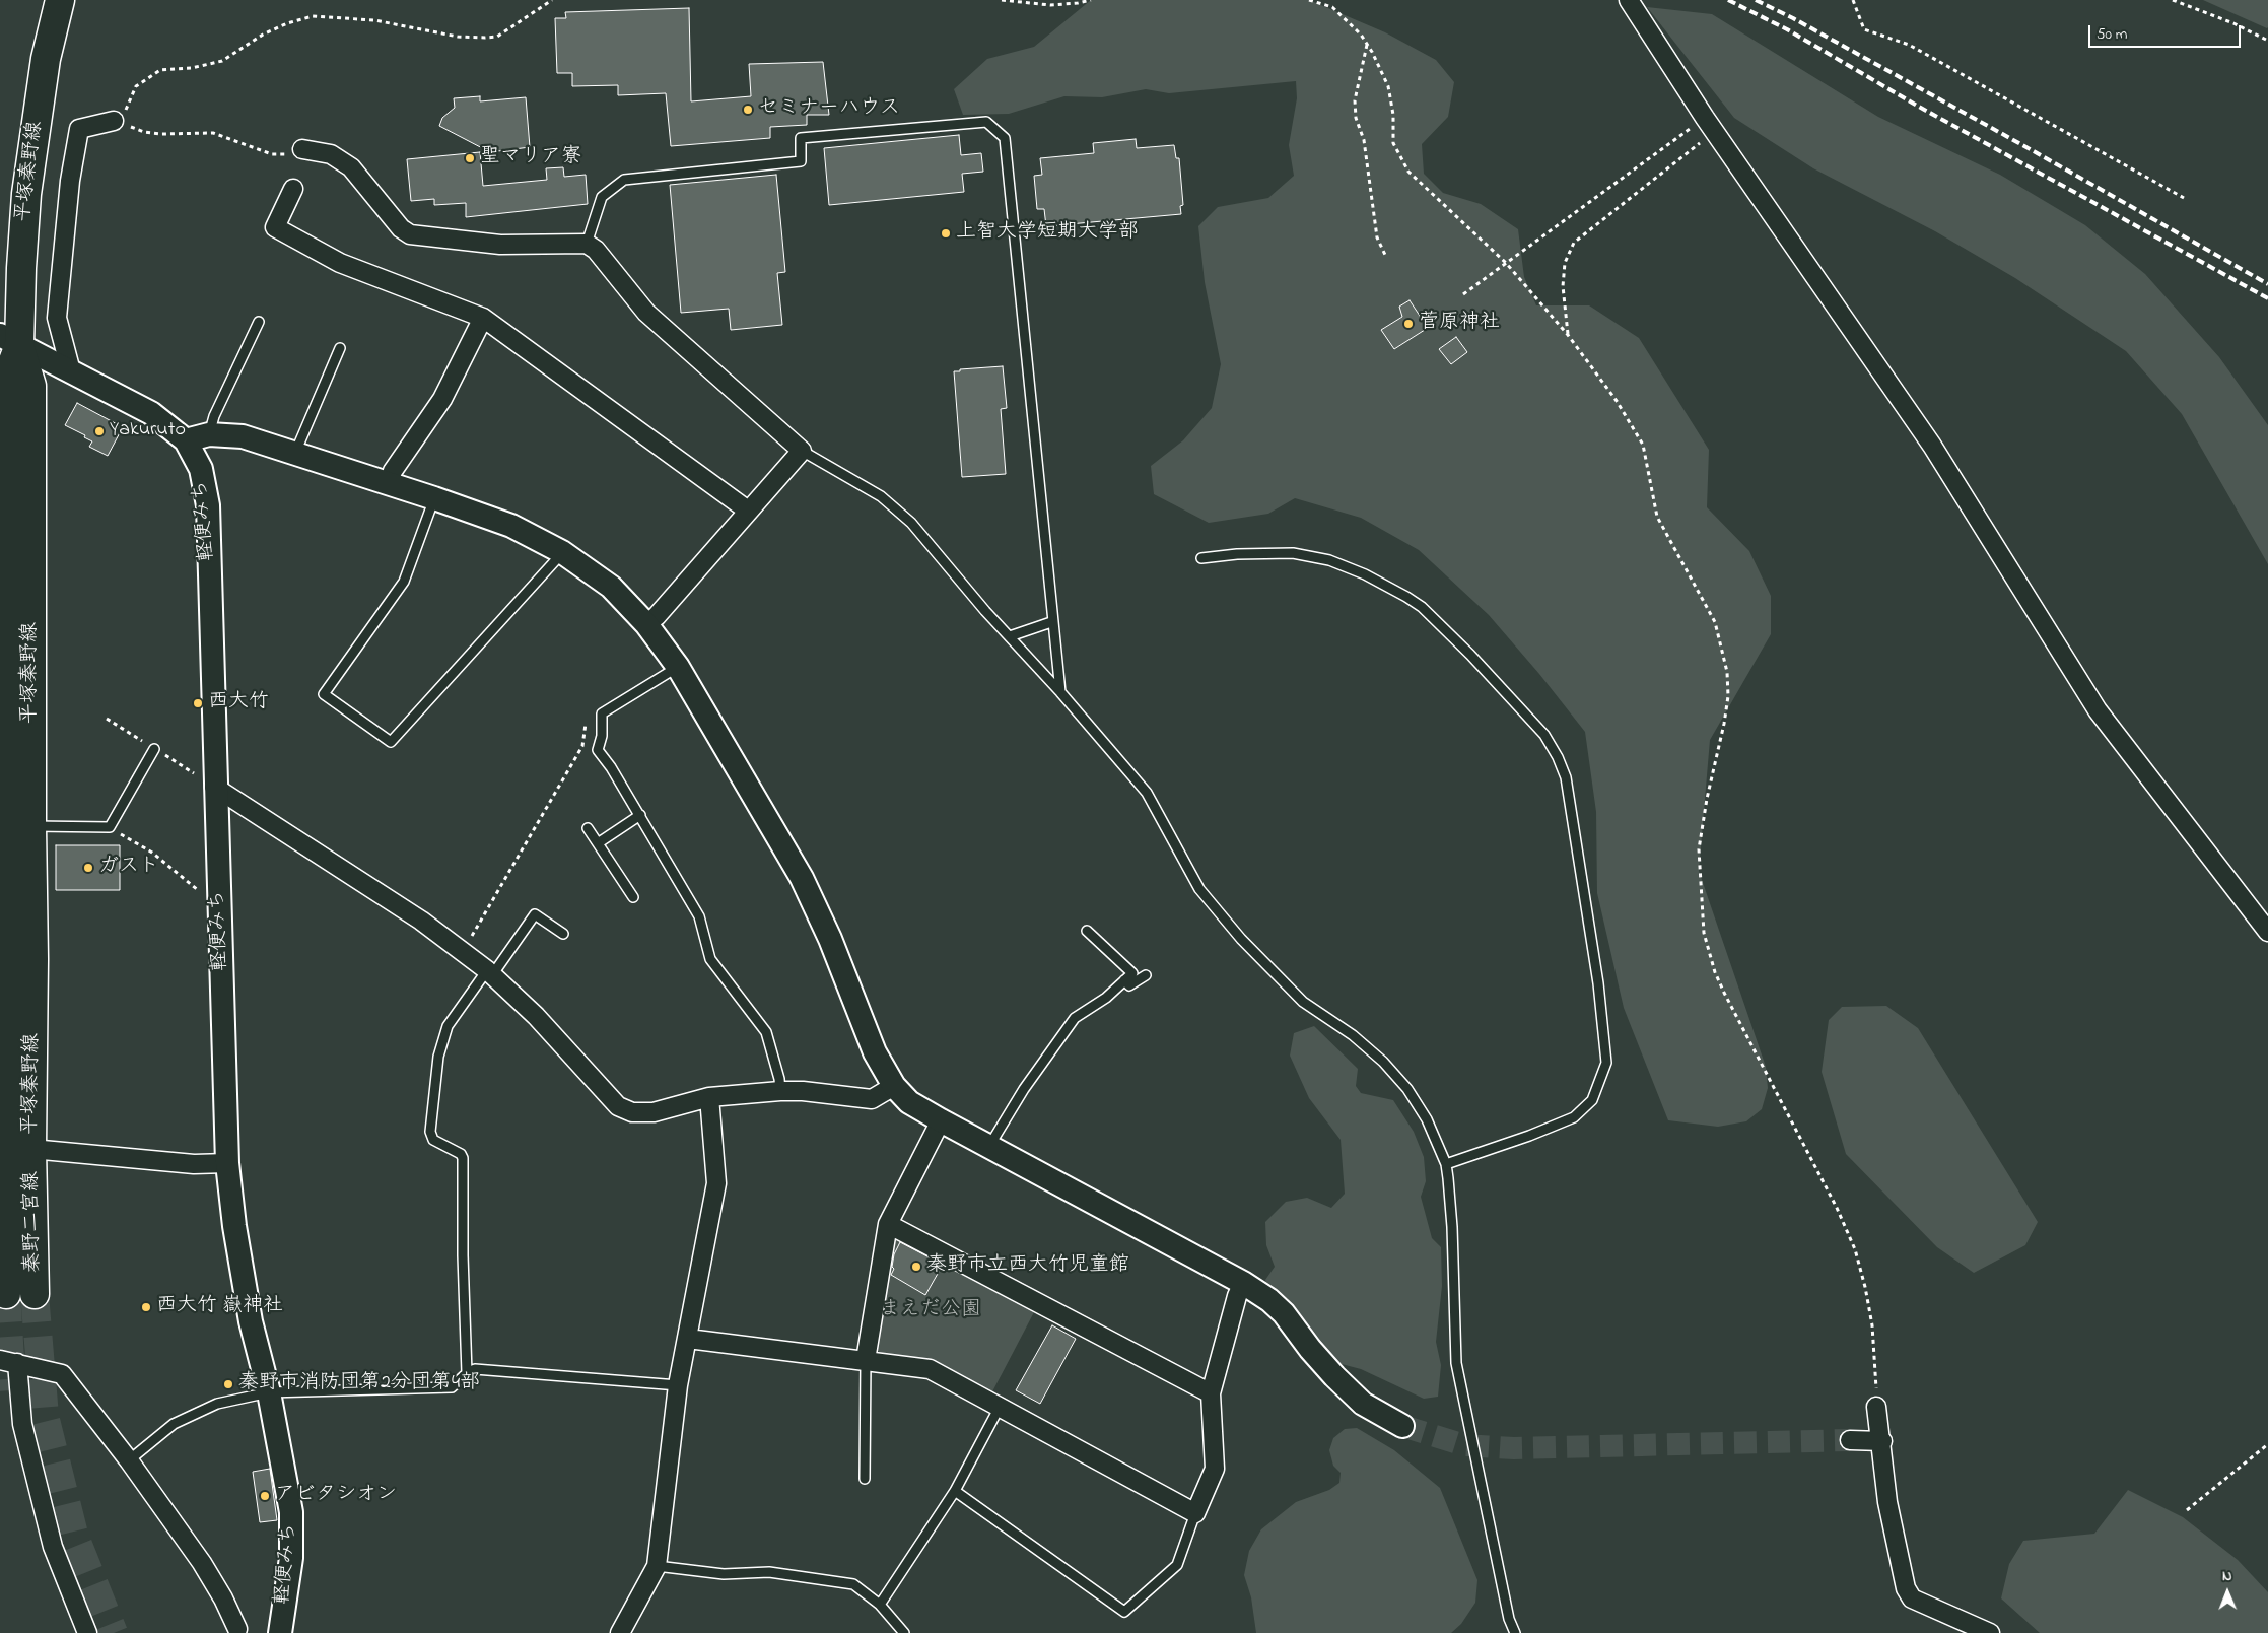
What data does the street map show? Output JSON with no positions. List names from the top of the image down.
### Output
{
  "streets": {
    "main road": ["平塚秦野線", "秦野二宮線"],
    "street": ["軽便みち"]
  },
  "crossings": [
    ["平塚秦野線", "軽便みち"],
    ["平塚秦野線", "秦野二宮線"]
  ],
  "parks": ["まえだ公園"],
  "places": [
    "セミナーハウス",
    "聖マリア寮",
    "上智大学短期大学部",
    "菅原神社",
    "Yakuruto",
    "西大竹",
    "ガスト",
    "秦野市立西大竹児童館",
    "西大竹 嶽神社",
    "秦野市消防団第2分団第4部",
    "アビタシオン"
  ],
  "scale_bar": "50 m",
  "north": "top"
}
